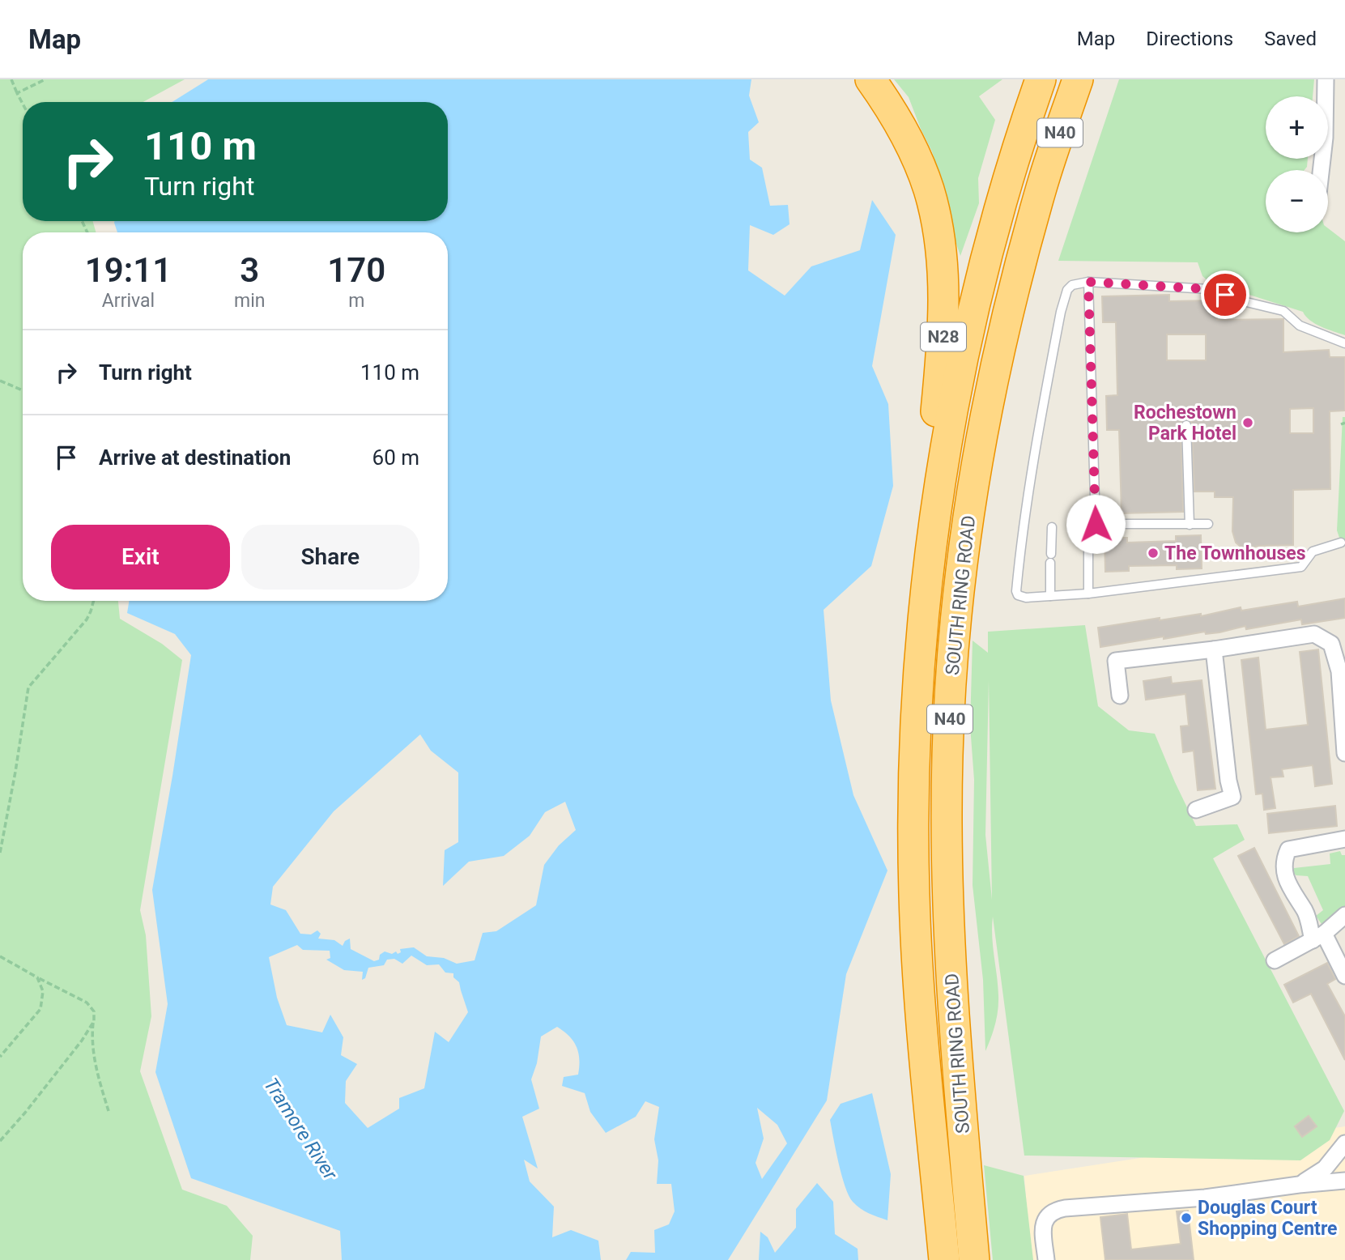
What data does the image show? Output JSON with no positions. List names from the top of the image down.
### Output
{
  "streets": {
    "highway": ["N40", "N28", "SOUTH RING ROAD"]
  },
  "crossings": [
    ["N28", "SOUTH RING ROAD"]
  ],
  "water": ["Tramore River"],
  "places": ["Rochestown Park Hotel", "The Townhouses", "Douglas Court Shopping Centre"],
  "page": {
    "header": "Map",
    "nav": ["Map", "Directions", "Saved"],
    "map_buttons": ["+", "−"],
    "turn": ["110 m", "Turn right"],
    "eta": [
      "19:11",
      "Arrival",
      "3",
      "min",
      "170",
      "m"
    ],
    "list": [
      {
        "name": "Turn right",
        "value": "110 m"
      },
      {
        "name": "Arrive at destination",
        "value": "60 m"
      }
    ],
    "buttons": ["Exit", "Share"]
  }
}
